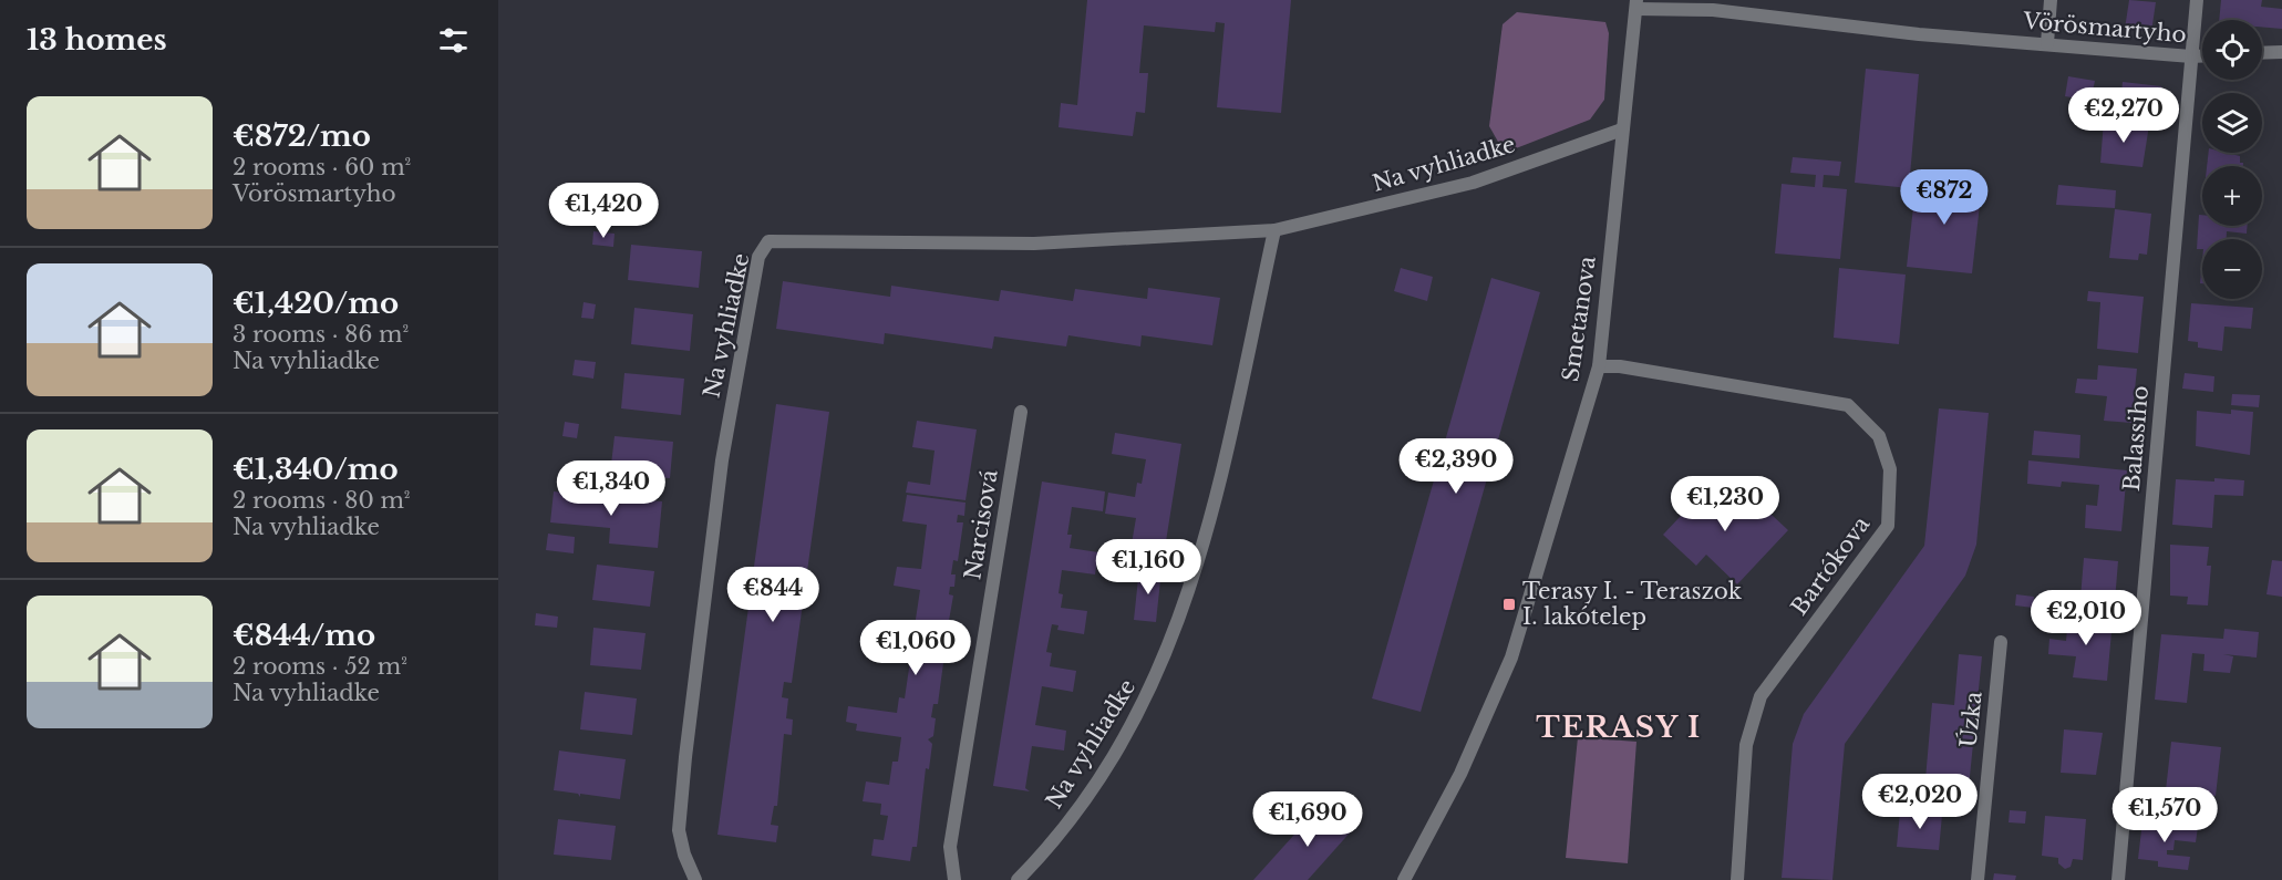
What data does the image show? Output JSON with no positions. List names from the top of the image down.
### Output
{
  "streets": {
    "street": [
      "Vörösmartyho",
      "Na vyhliadke",
      "Smetanova",
      "Balassiho",
      "Narcisová",
      "Bartókova",
      "Úzka"
    ]
  },
  "crossings": [
    ["Vörösmartyho", "Smetanova"],
    ["Vörösmartyho", "Balassiho"],
    ["Na vyhliadke", "Smetanova"],
    ["Smetanova", "Bartókova"]
  ],
  "districts": ["TERASY I"],
  "places": {
    "transit": ["Terasy I. - Teraszok I. lakótelep"]
  },
  "page": {
    "heading": "13 homes",
    "map_buttons": ["+", "−"],
    "list": [
      {
        "name": "€872/mo",
        "note": "2 rooms · 60 m² · Vörösmartyho"
      },
      {
        "name": "€1,420/mo",
        "note": "3 rooms · 86 m² · Na vyhliadke"
      },
      {
        "name": "€1,340/mo",
        "note": "2 rooms · 80 m² · Na vyhliadke"
      },
      {
        "name": "€844/mo",
        "note": "2 rooms · 52 m² · Na vyhliadke"
      }
    ],
    "price": [
      "€2,270",
      "€872",
      "€1,420",
      "€2,390",
      "€1,340",
      "€1,230",
      "€1,160",
      "€844",
      "€2,010",
      "€1,060",
      "€2,020",
      "€1,570",
      "€1,690"
    ]
  }
}
